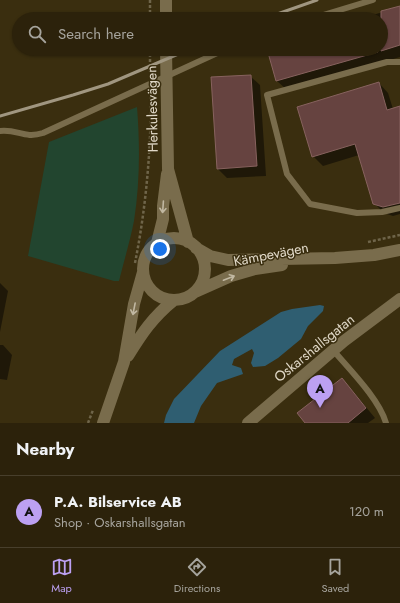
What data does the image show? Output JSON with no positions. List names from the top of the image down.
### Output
{
  "streets": {
    "main road": ["Herkulesvägen", "Kämpevägen", "Oskarshallsgatan"]
  },
  "crossings": [
    ["Herkulesvägen", "Kämpevägen"]
  ],
  "page": {
    "search": "Search here",
    "pins": "A",
    "heading": "Nearby",
    "list": [
      {
        "mark": "A",
        "name": "P.A. Bilservice AB",
        "note": "Shop · Oskarshallsgatan",
        "value": "120 m"
      }
    ],
    "nav": ["Map", "Directions", "Saved"]
  }
}
